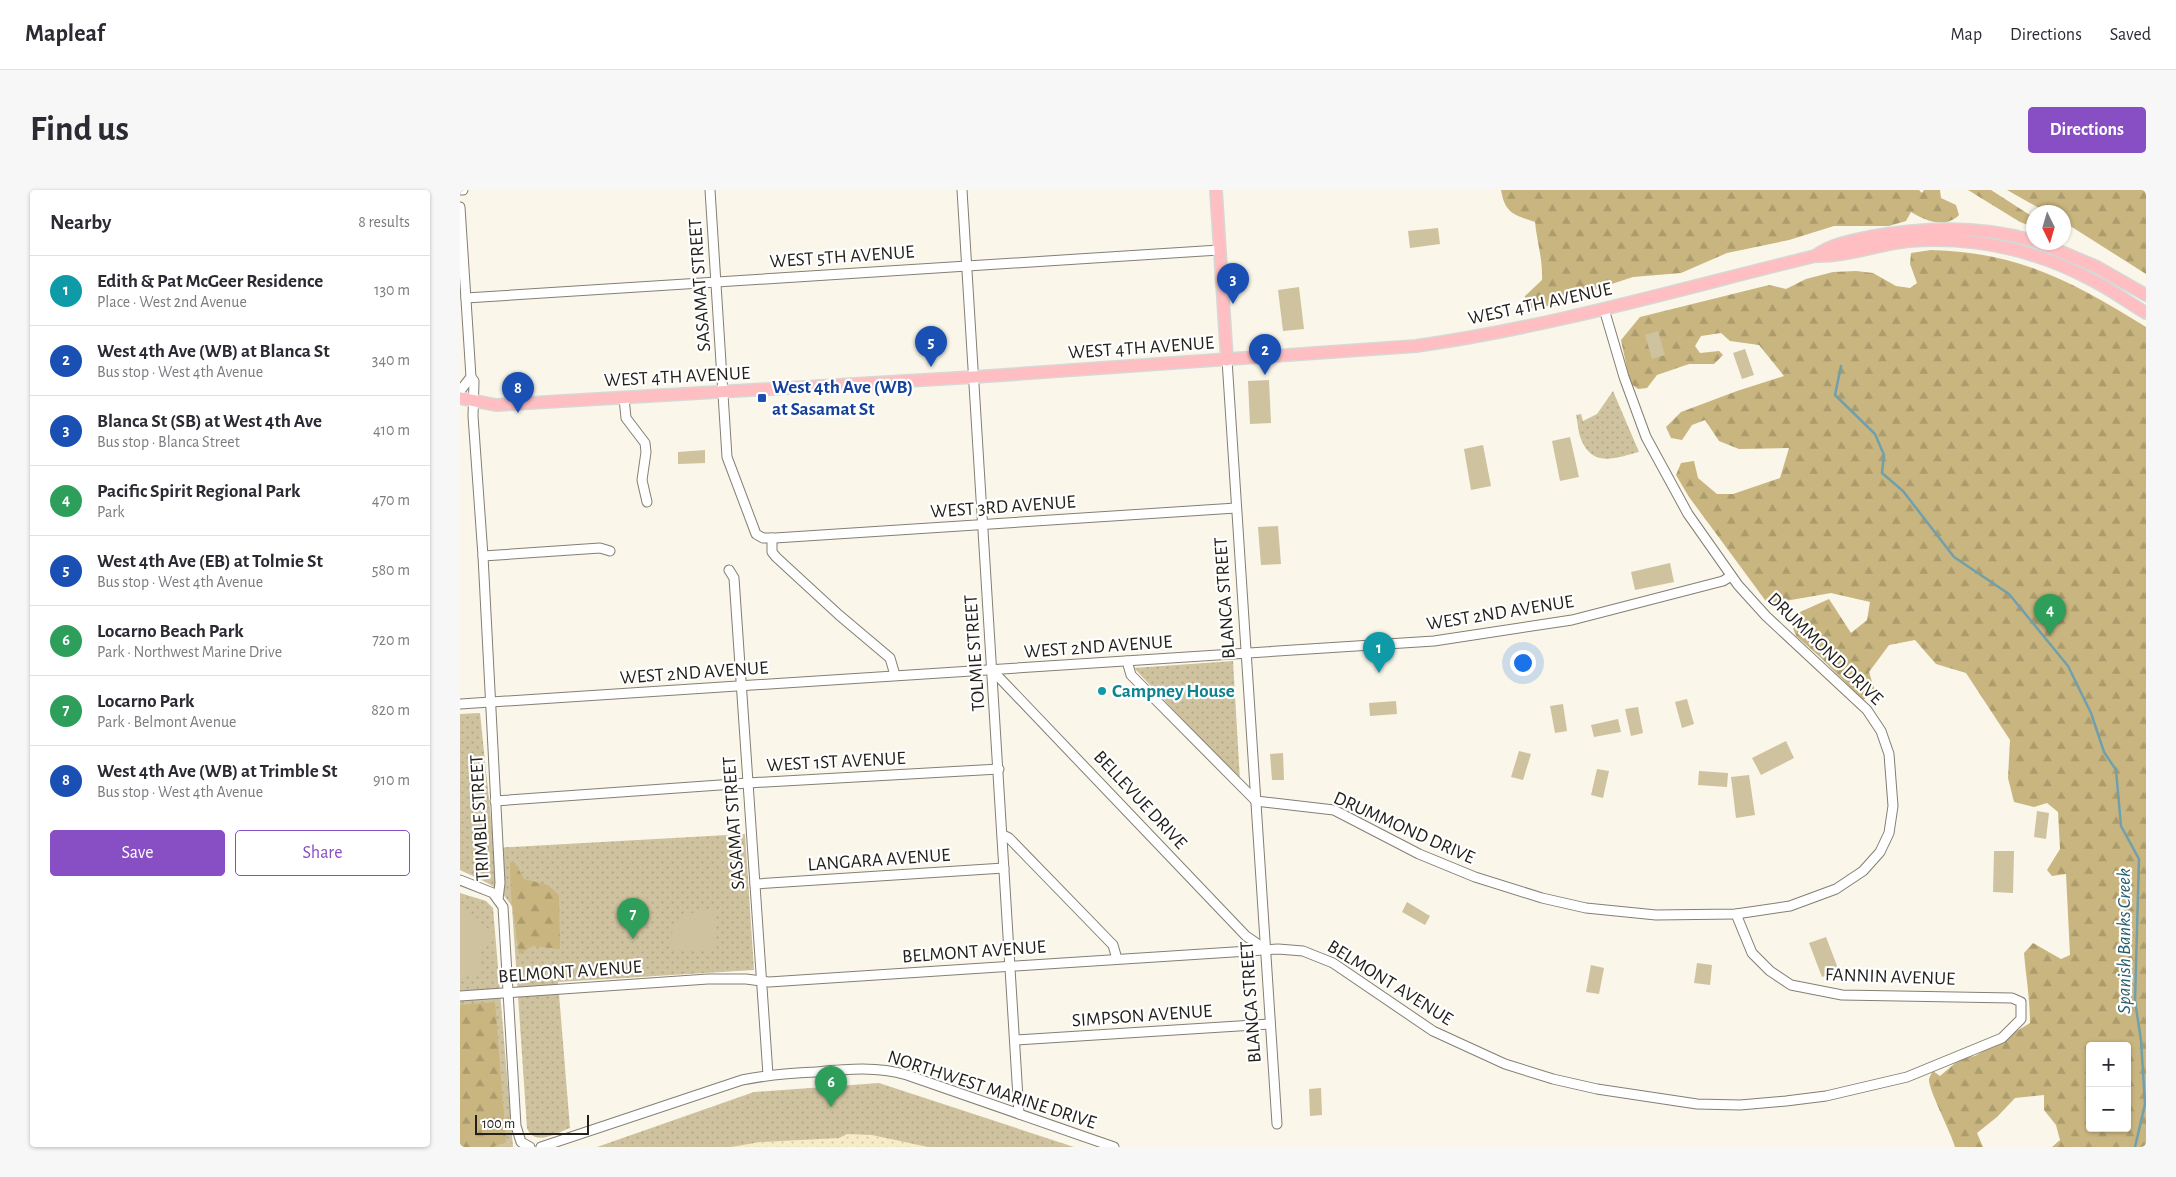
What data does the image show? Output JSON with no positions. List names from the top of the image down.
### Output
{
  "streets": {
    "main road": ["WEST 4TH AVENUE", "BLANCA STREET"],
    "street": [
      "WEST 5TH AVENUE",
      "SASAMAT STREET",
      "WEST 3RD AVENUE",
      "WEST 2ND AVENUE",
      "DRUMMOND DRIVE",
      "TOLMIE STREET",
      "WEST 1ST AVENUE",
      "BELLEVUE DRIVE",
      "TRIMBLE STREET",
      "LANGARA AVENUE",
      "BELMONT AVENUE",
      "FANNIN AVENUE",
      "SIMPSON AVENUE",
      "NORTHWEST MARINE DRIVE"
    ]
  },
  "crossings": [
    ["WEST 5TH AVENUE", "SASAMAT STREET"],
    ["WEST 5TH AVENUE", "BLANCA STREET"],
    ["WEST 5TH AVENUE", "TOLMIE STREET"],
    ["WEST 5TH AVENUE", "TRIMBLE STREET"],
    ["SASAMAT STREET", "WEST 4TH AVENUE"],
    ["SASAMAT STREET", "WEST 3RD AVENUE"],
    ["SASAMAT STREET", "WEST 2ND AVENUE"],
    ["SASAMAT STREET", "WEST 1ST AVENUE"],
    ["SASAMAT STREET", "LANGARA AVENUE"],
    ["SASAMAT STREET", "BELMONT AVENUE"],
    ["SASAMAT STREET", "NORTHWEST MARINE DRIVE"],
    ["WEST 4TH AVENUE", "BLANCA STREET"],
    ["WEST 4TH AVENUE", "DRUMMOND DRIVE"],
    ["WEST 4TH AVENUE", "TOLMIE STREET"],
    ["WEST 4TH AVENUE", "TRIMBLE STREET"],
    ["WEST 3RD AVENUE", "BLANCA STREET"],
    ["WEST 3RD AVENUE", "TOLMIE STREET"],
    ["BLANCA STREET", "WEST 2ND AVENUE"],
    ["BLANCA STREET", "DRUMMOND DRIVE"],
    ["BLANCA STREET", "BELLEVUE DRIVE"],
    ["BLANCA STREET", "BELMONT AVENUE"],
    ["BLANCA STREET", "SIMPSON AVENUE"],
    ["WEST 2ND AVENUE", "DRUMMOND DRIVE"],
    ["WEST 2ND AVENUE", "TOLMIE STREET"],
    ["WEST 2ND AVENUE", "BELLEVUE DRIVE"],
    ["WEST 2ND AVENUE", "TRIMBLE STREET"],
    ["DRUMMOND DRIVE", "FANNIN AVENUE"],
    ["TOLMIE STREET", "WEST 1ST AVENUE"],
    ["TOLMIE STREET", "BELLEVUE DRIVE"],
    ["TOLMIE STREET", "LANGARA AVENUE"],
    ["TOLMIE STREET", "BELMONT AVENUE"],
    ["TOLMIE STREET", "SIMPSON AVENUE"],
    ["TOLMIE STREET", "NORTHWEST MARINE DRIVE"],
    ["WEST 1ST AVENUE", "TRIMBLE STREET"],
    ["BELLEVUE DRIVE", "BELMONT AVENUE"],
    ["BELMONT AVENUE", "FANNIN AVENUE"]
  ],
  "water": ["Spanish Banks Creek"],
  "places": {
    "transit": ["West 4th Ave (WB) at Sasamat St"],
    "other": ["Campney House"]
  },
  "scale_bar": "100 m",
  "north": "bottom",
  "page": {
    "header": "Mapleaf",
    "nav": ["Map", "Directions", "Saved"],
    "buttons": [
      "Directions",
      ["Save", "Share"]
    ],
    "title": "Find us",
    "heading": ["Nearby", "8 results"],
    "list": [
      {
        "mark": "1",
        "name": "Edith & Pat McGeer Residence",
        "note": "Place · West 2nd Avenue",
        "value": "130 m"
      },
      {
        "mark": "2",
        "name": "West 4th Ave (WB) at Blanca St",
        "note": "Bus stop · West 4th Avenue",
        "value": "340 m"
      },
      {
        "mark": "3",
        "name": "Blanca St (SB) at West 4th Ave",
        "note": "Bus stop · Blanca Street",
        "value": "410 m"
      },
      {
        "mark": "4",
        "name": "Pacific Spirit Regional Park",
        "note": "Park",
        "value": "470 m"
      },
      {
        "mark": "5",
        "name": "West 4th Ave (EB) at Tolmie St",
        "note": "Bus stop · West 4th Avenue",
        "value": "580 m"
      },
      {
        "mark": "6",
        "name": "Locarno Beach Park",
        "note": "Park · Northwest Marine Drive",
        "value": "720 m"
      },
      {
        "mark": "7",
        "name": "Locarno Park",
        "note": "Park · Belmont Avenue",
        "value": "820 m"
      },
      {
        "mark": "8",
        "name": "West 4th Ave (WB) at Trimble St",
        "note": "Bus stop · West 4th Avenue",
        "value": "910 m"
      }
    ],
    "pins": [
      "3",
      "5",
      "2",
      "8",
      "4",
      "1",
      "7",
      "6"
    ],
    "map_buttons": ["+", "−"],
    "scale": "100 m"
  }
}
